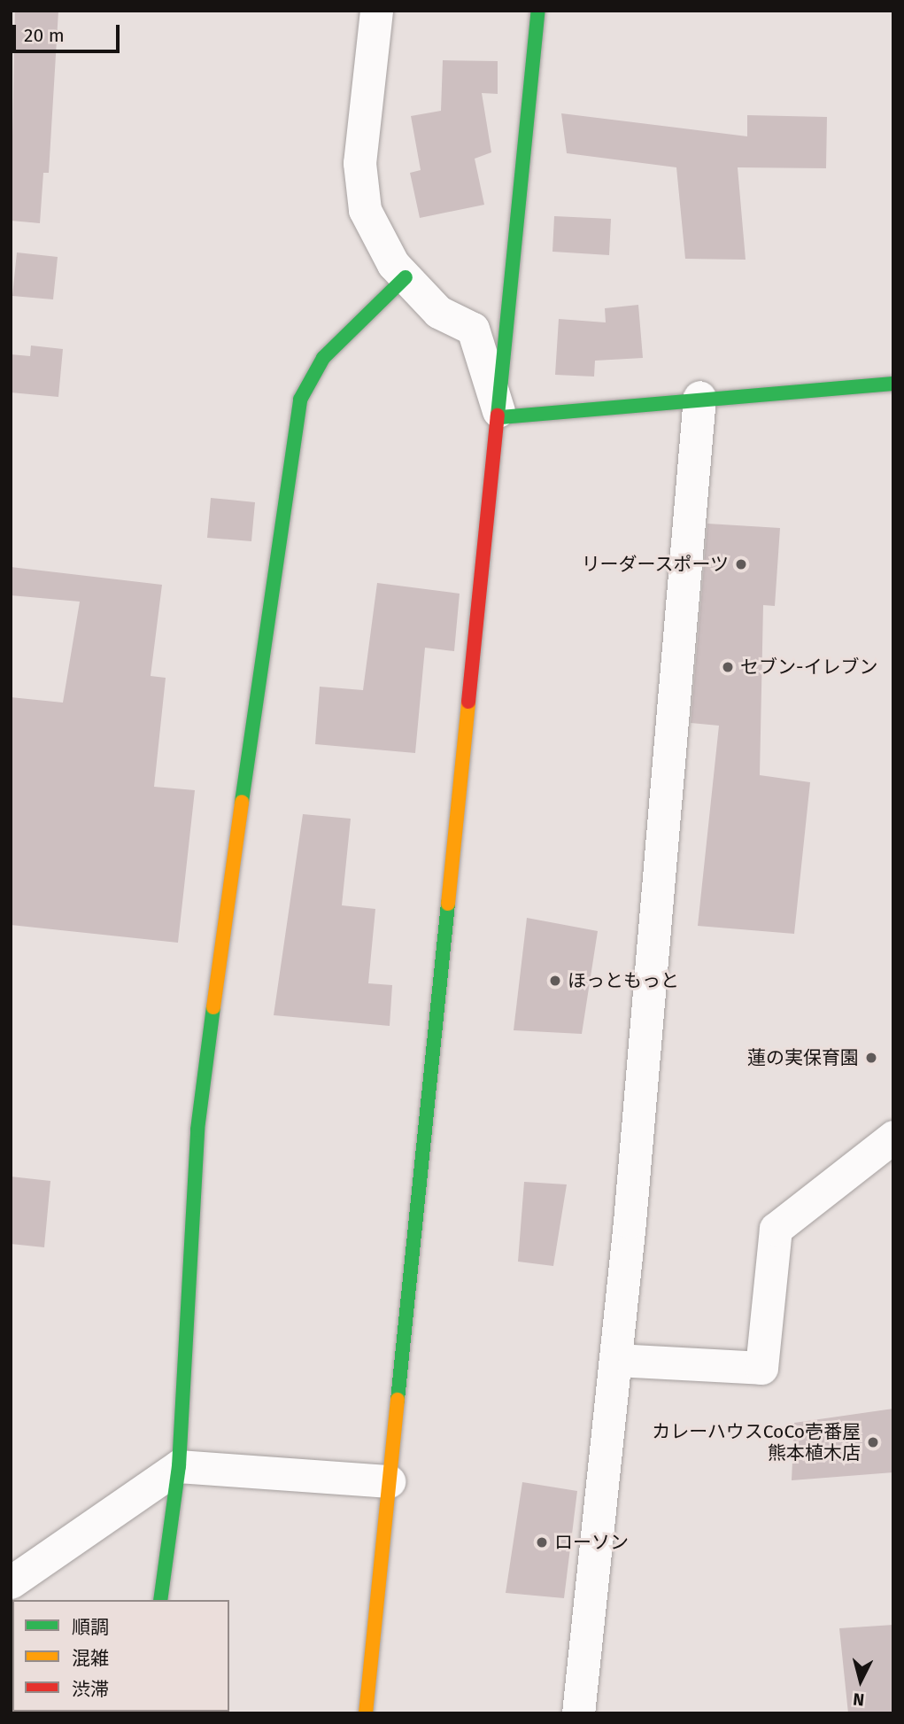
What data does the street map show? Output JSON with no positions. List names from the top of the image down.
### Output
{
  "places": [
    "リーダースポーツ",
    "セブン-イレブン",
    "ほっともっと",
    "蓮の実保育園",
    "カレーハウスCoCo壱番屋 熊本植木店",
    "ローソン"
  ],
  "legend": ["順調", "混雑", "渋滞"],
  "scale_bar": "20 m",
  "north": "bottom"
}
